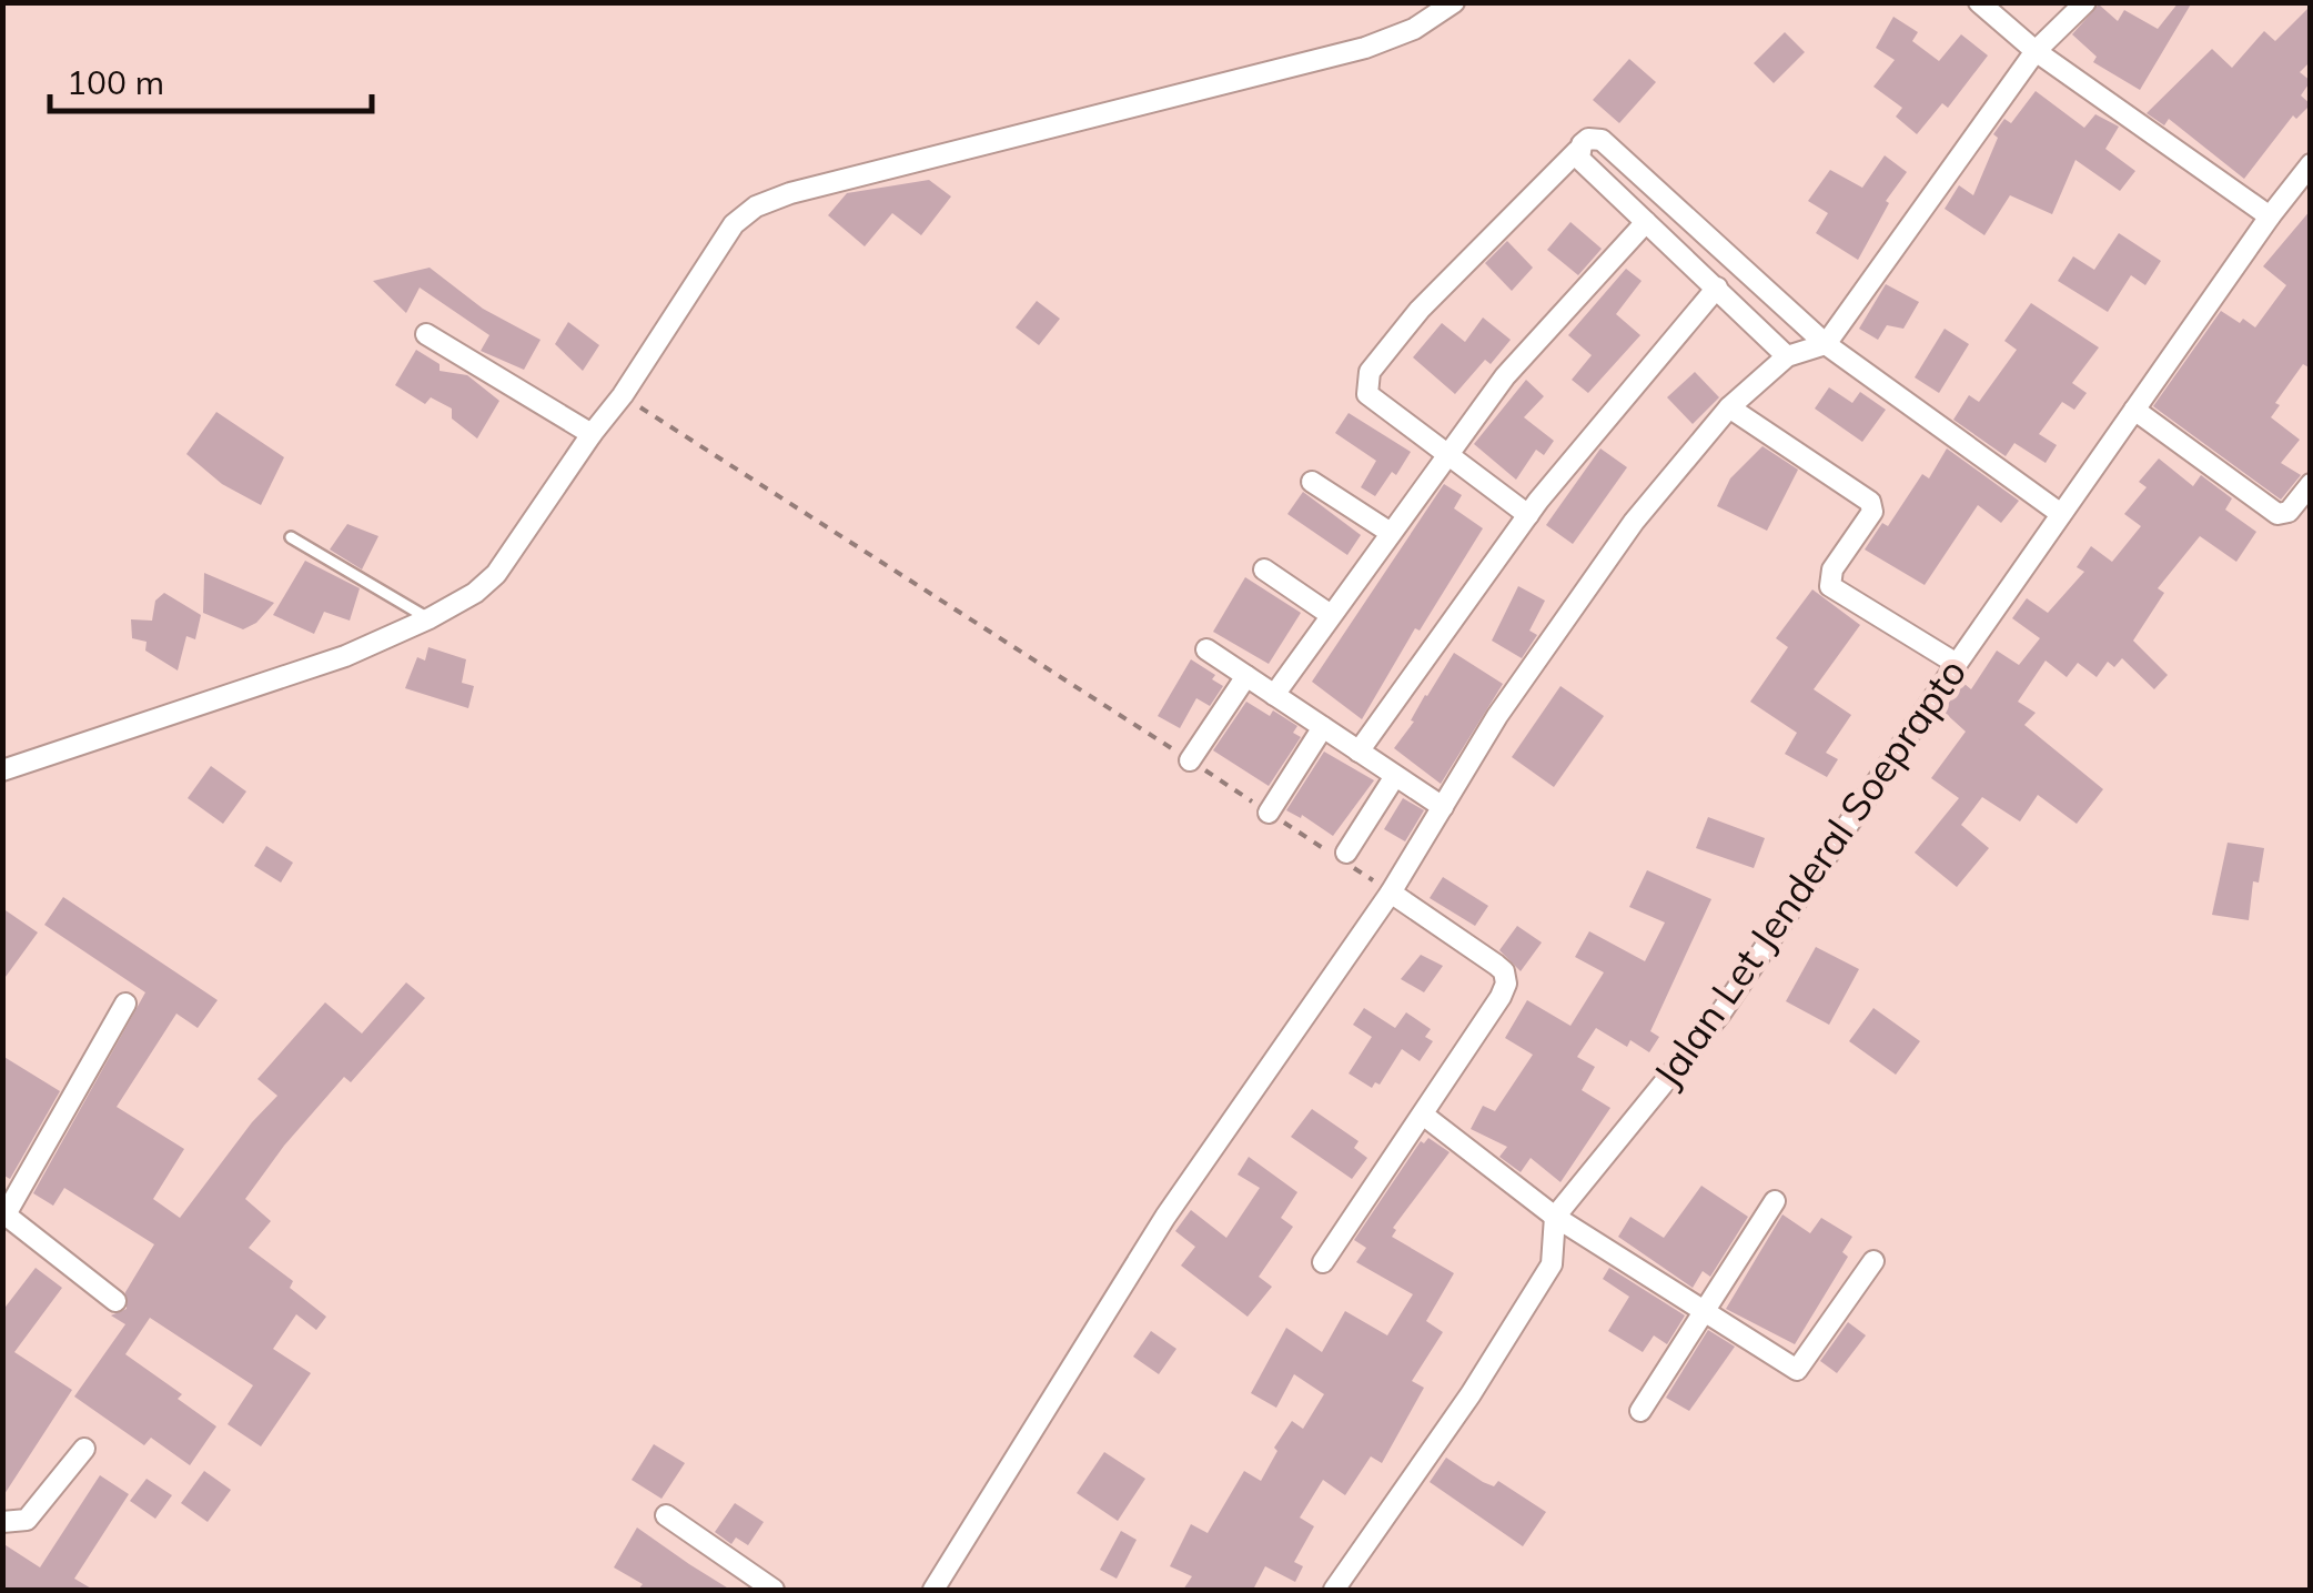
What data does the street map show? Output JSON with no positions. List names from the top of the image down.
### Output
{
  "streets": {
    "street": ["Jalan Let Jenderal Soeprapto"]
  },
  "scale_bar": "100 m"
}
